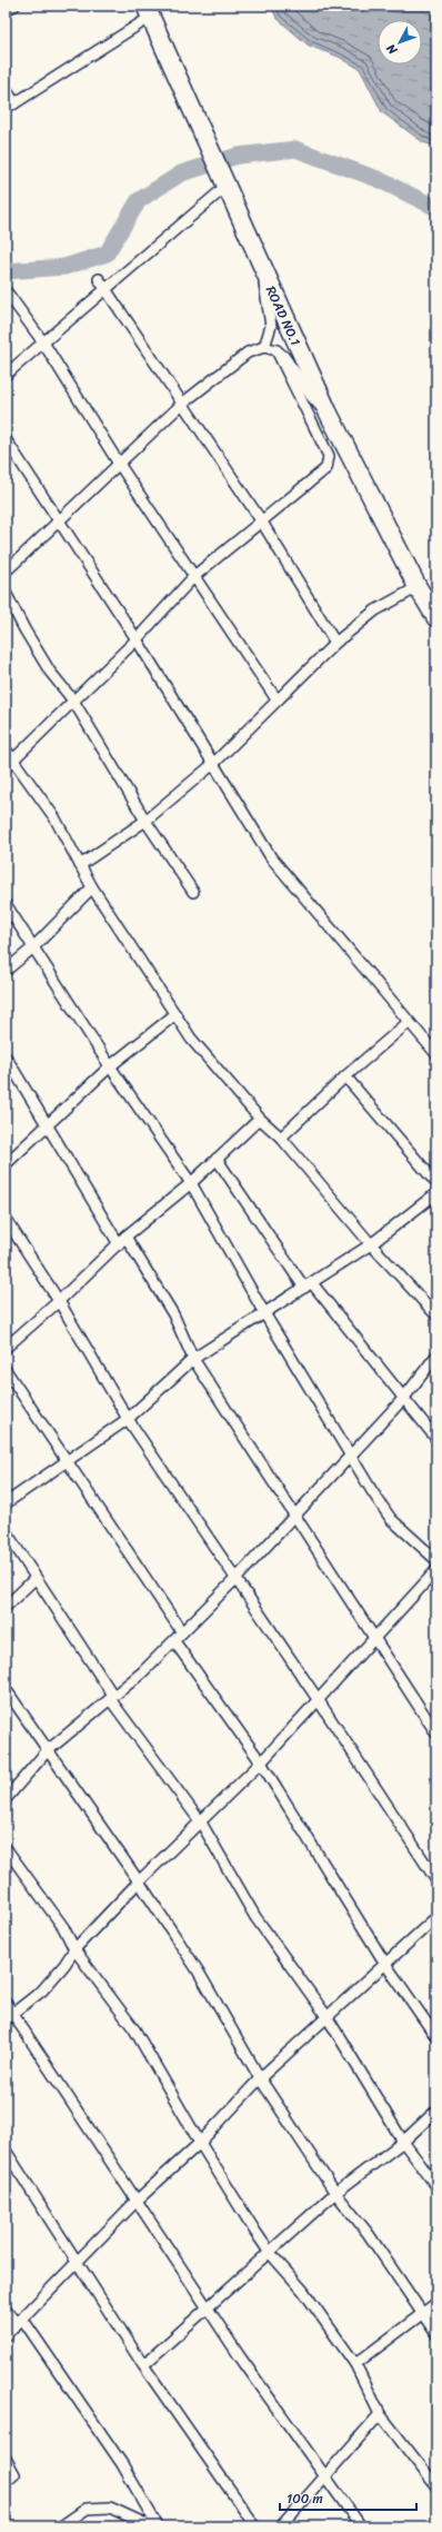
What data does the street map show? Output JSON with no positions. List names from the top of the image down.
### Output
{
  "streets": {
    "highway": ["ROAD NO.1"]
  },
  "scale_bar": "100 m",
  "north": "bottom left"
}
